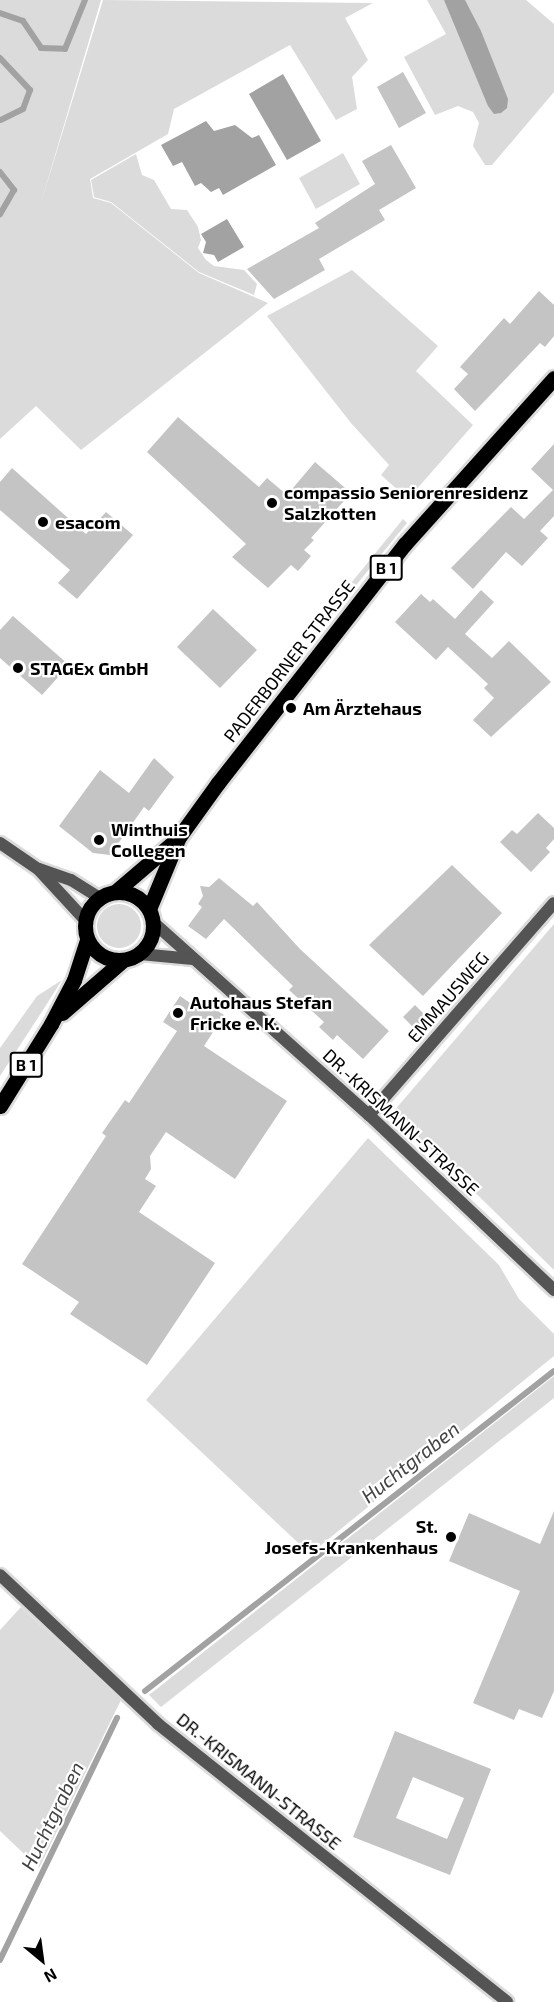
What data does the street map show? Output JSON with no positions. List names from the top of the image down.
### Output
{
  "streets": {
    "main road": ["B 1", "PADERBORNER STRASSE"],
    "street": ["EMMAUSWEG", "DR.-KRISMANN-STRASSE"]
  },
  "crossings": [
    ["B 1", "PADERBORNER STRASSE"],
    ["B 1", "DR.-KRISMANN-STRASSE"],
    ["PADERBORNER STRASSE", "DR.-KRISMANN-STRASSE"],
    ["EMMAUSWEG", "DR.-KRISMANN-STRASSE"]
  ],
  "water": ["Huchtgraben"],
  "places": [
    "compassio Seniorenresidenz Salzkotten",
    "esacom",
    "STAGEx GmbH",
    "Am Ärztehaus",
    "Winthuis Collegen",
    "Autohaus Stefan Fricke e. K.",
    "St. Josefs-Krankenhaus"
  ],
  "north": "bottom right"
}
